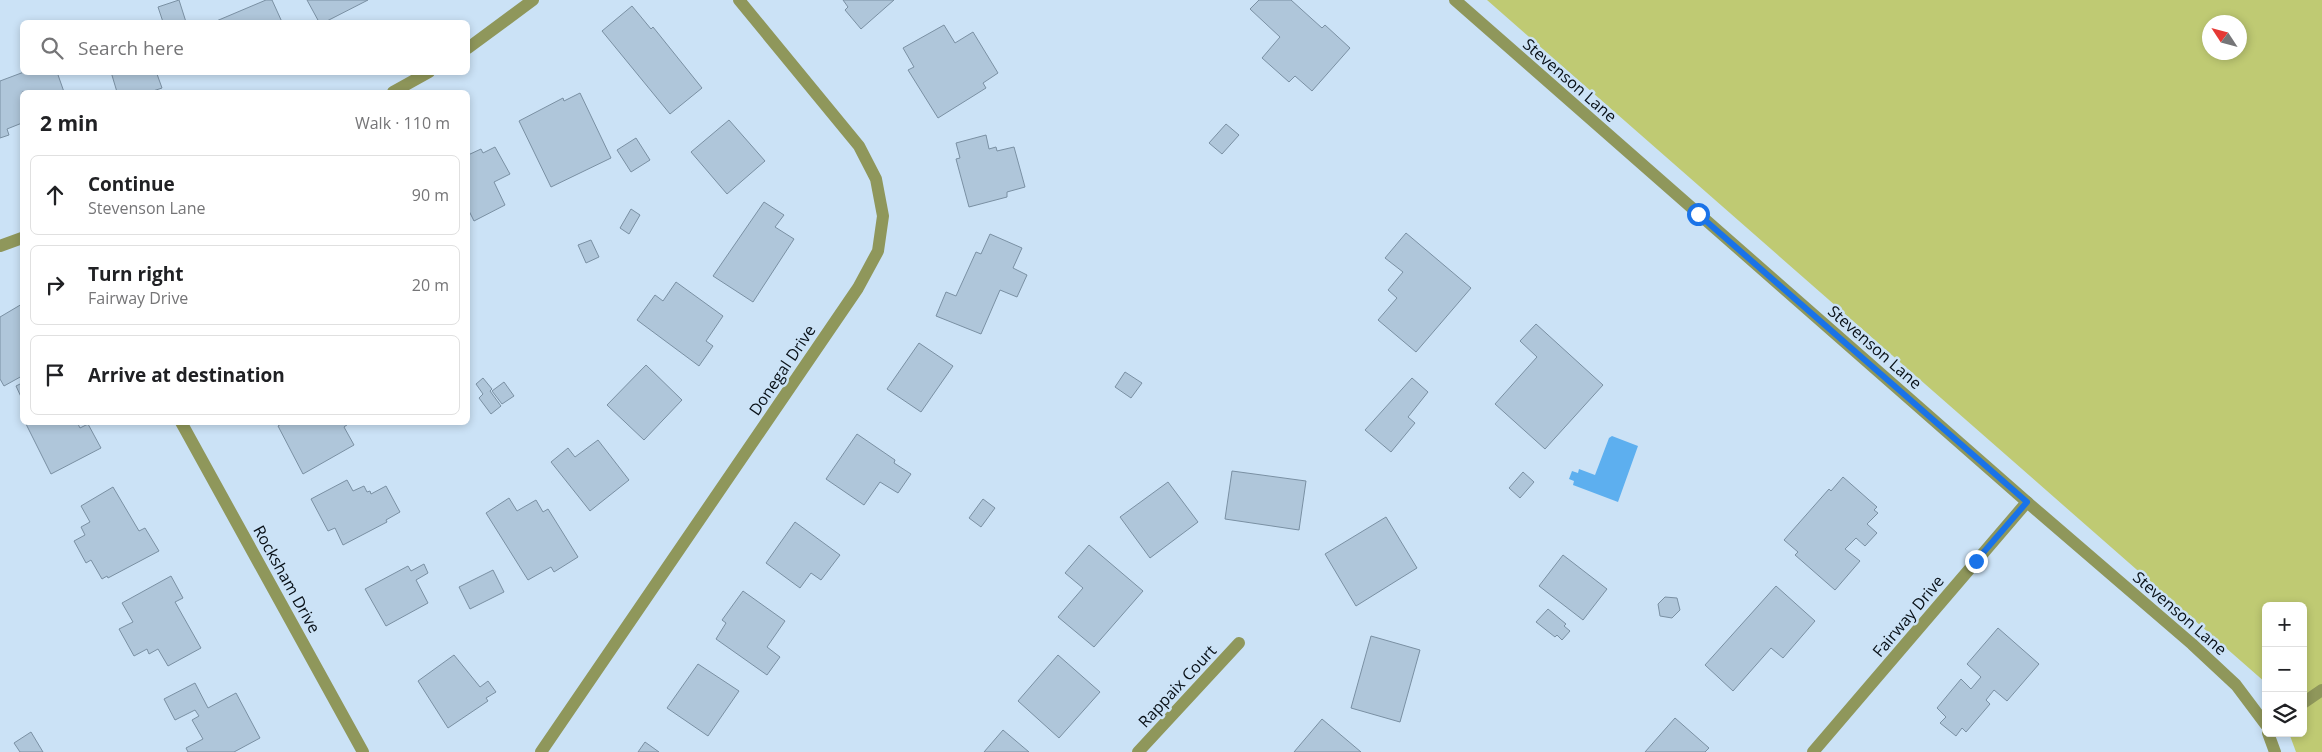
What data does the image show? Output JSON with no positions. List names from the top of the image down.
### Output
{
  "streets": {
    "street": [
      "Stevenson Lane",
      "Donegal Drive",
      "Rocksham Drive",
      "Fairway Drive",
      "Rappaix Court"
    ]
  },
  "crossings": [
    ["Stevenson Lane", "Fairway Drive"]
  ],
  "north": "top left",
  "page": {
    "search": "Search here",
    "heading": ["2 min", "Walk · 110 m"],
    "list": [
      ["Continue", "Stevenson Lane", "90 m"],
      ["Turn right", "Fairway Drive", "20 m"],
      "Arrive at destination"
    ],
    "map_buttons": ["+", "−"]
  }
}
